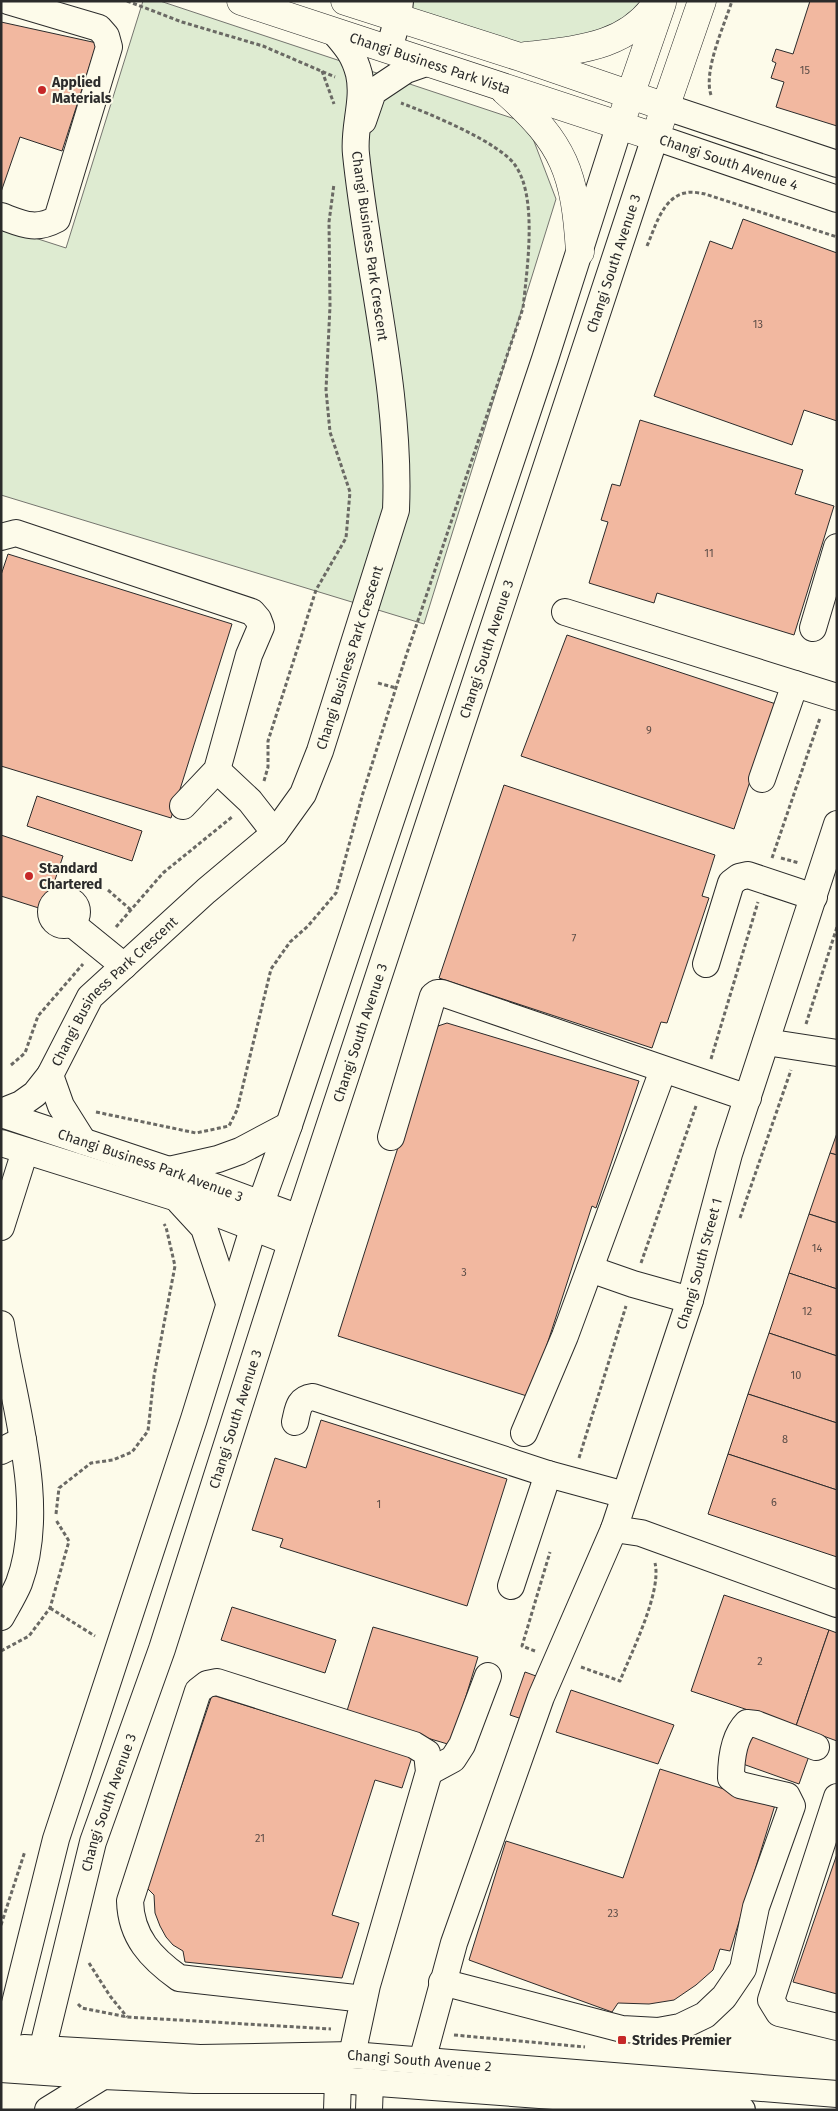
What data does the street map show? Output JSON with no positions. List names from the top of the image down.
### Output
{
  "streets": {
    "main road": ["Changi Business Park Vista", "Changi South Avenue 4", "Changi South Avenue 3"],
    "street": [
      "Changi Business Park Crescent",
      "Changi Business Park Avenue 3",
      "Changi South Street 1",
      "Changi South Avenue 2"
    ]
  },
  "crossings": [
    ["Changi Business Park Vista", "Changi South Avenue 4"],
    ["Changi Business Park Vista", "Changi Business Park Crescent"],
    ["Changi South Avenue 4", "Changi South Avenue 3"],
    ["Changi Business Park Crescent", "Changi Business Park Avenue 3"],
    ["Changi South Avenue 3", "Changi Business Park Avenue 3"],
    ["Changi South Avenue 3", "Changi South Avenue 2"],
    ["Changi South Street 1", "Changi South Avenue 2"]
  ],
  "places": {
    "other": ["Applied Materials", "Standard Chartered"],
    "transit": ["Strides Premier"]
  },
  "house_numbers": [
    "15",
    "13",
    "11",
    "9",
    "7",
    "14",
    "3",
    "12",
    "10",
    "8",
    "6",
    "1",
    "2",
    "21",
    "23"
  ]
}
